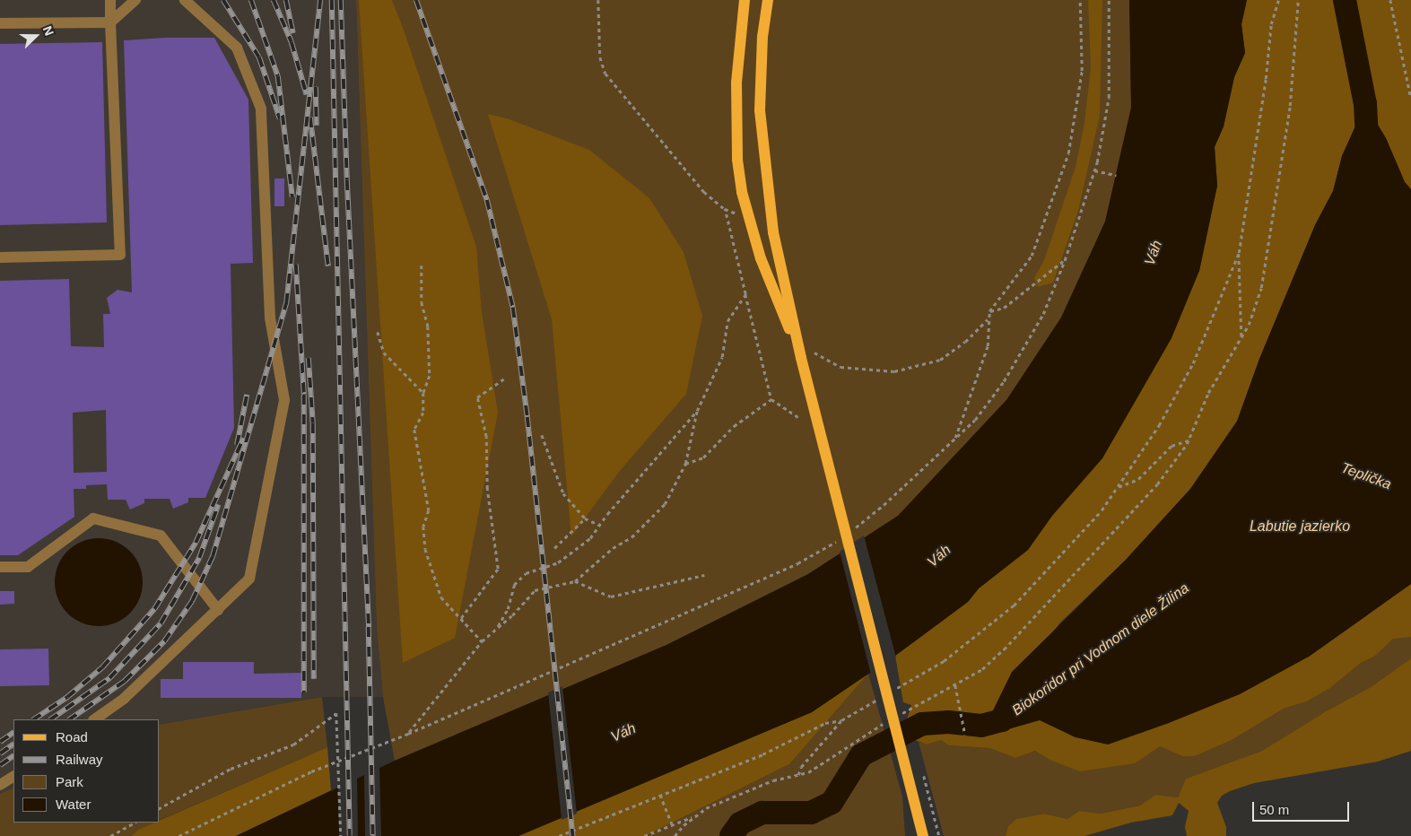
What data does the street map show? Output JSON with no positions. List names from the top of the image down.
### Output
{
  "water": [
    "Váh",
    "Teplička",
    "Labutie jazierko",
    "Biokoridor pri Vodnom diele Žilina"
  ],
  "legend": [
    "Road",
    "Railway",
    "Park",
    "Water"
  ],
  "scale_bar": "50 m",
  "north": "right"
}
